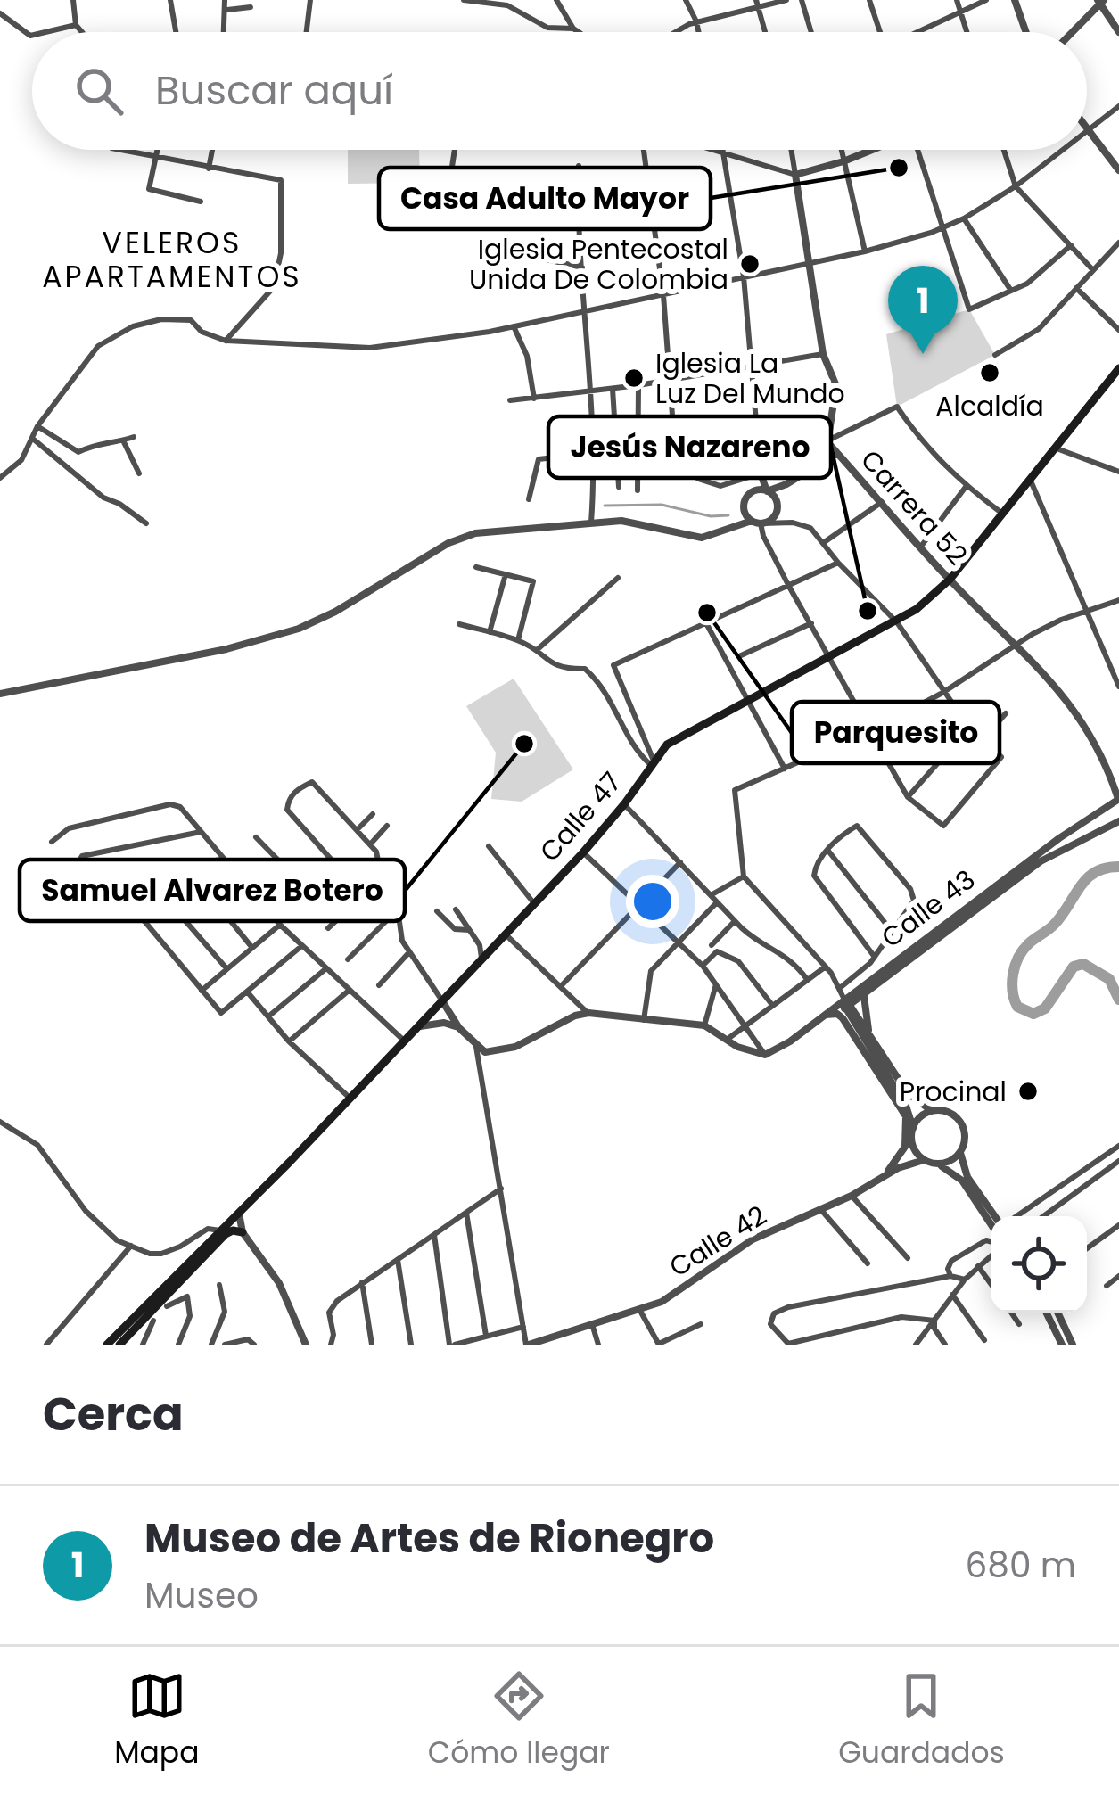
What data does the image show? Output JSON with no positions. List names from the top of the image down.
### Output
{
  "streets": {
    "main road": ["Calle 47"],
    "street": ["Carrera 52", "Calle 43", "Calle 42"]
  },
  "crossings": [
    ["Carrera 52", "Calle 47"],
    ["Carrera 52", "Calle 43"]
  ],
  "districts": ["VELEROS APARTAMENTOS"],
  "places": [
    "Casa Adulto Mayor",
    "Iglesia Pentecostal Unida De Colombia",
    "Alcaldía",
    "Iglesia La Luz Del Mundo",
    "Jesús Nazareno",
    "Parquesito",
    "Samuel Alvarez Botero",
    "Procinal"
  ],
  "page": {
    "search": "Buscar aquí",
    "pins": "1",
    "heading": "Cerca",
    "list": [
      {
        "mark": "1",
        "name": "Museo de Artes de Rionegro",
        "note": "Museo",
        "value": "680 m"
      }
    ],
    "nav": ["Mapa", "Cómo llegar", "Guardados"]
  }
}
